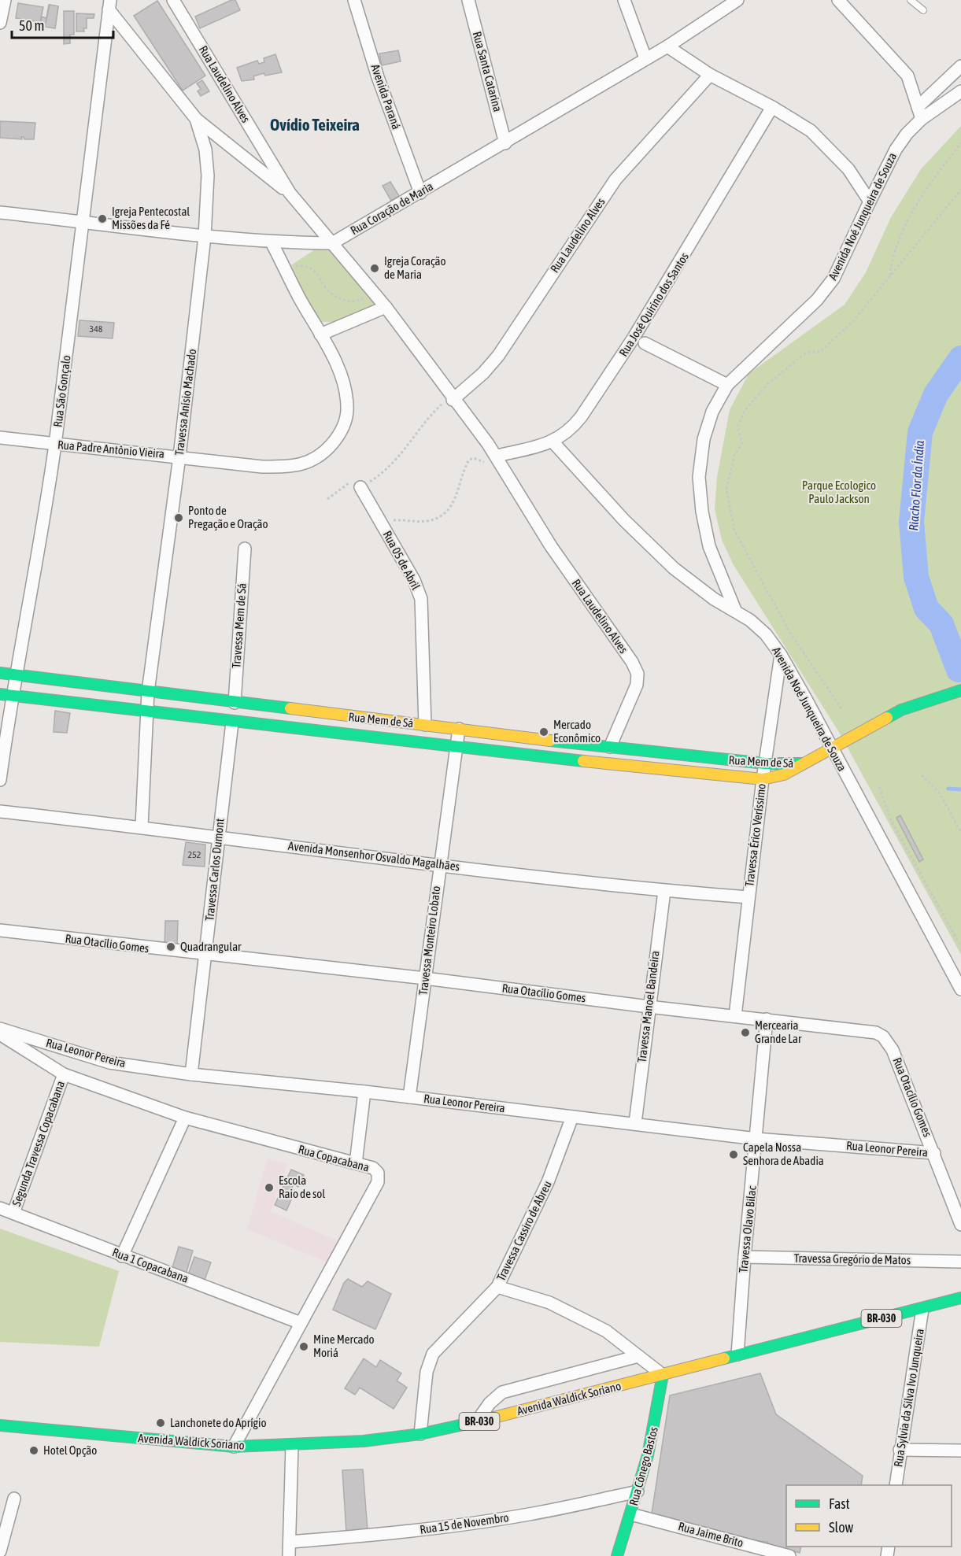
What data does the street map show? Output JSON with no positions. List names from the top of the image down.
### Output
{
  "streets": {
    "street": [
      "Rua Santa Catarina",
      "Rua Laudelino Alves",
      "Avenida Paraná",
      "Rua Coração de Maria",
      "Avenida Noé Junqueira de Souza",
      "Rua José Quirino dos Santos",
      "Rua São Gonçalo",
      "Travessa Anísio Machado",
      "Rua Padre Antônio Vieira",
      "Rua 05 de Abril",
      "Travessa Mem de Sá",
      "Rua Mem de Sá",
      "Travessa Érico Veríssimo",
      "Avenida Monsenhor Osvaldo Magalhães",
      "Travessa Carlos Dumont",
      "Travessa Monteiro Lobato",
      "Rua Otacílio Gomes",
      "Travessa Manoel Bandeira",
      "Rua Leonor Pereira",
      "Segunda Travessa Copacabana",
      "Rua Copacabana",
      "Travessa Olavo Bilac",
      "Travessa Cassiro de Abreu",
      "Travessa Gregório de Matos",
      "Rua 1 Copacabana",
      "BR-030",
      "Rua Sylvia da Silva Ivo Junqueira",
      "Avenida Waldick Soriano",
      "Rua Cônego Bastos",
      "Rua 15 de Novembro",
      "Rua Jaime Brito"
    ]
  },
  "crossings": [
    ["Rua Santa Catarina", "Rua Coração de Maria"],
    ["Rua Laudelino Alves", "Rua Coração de Maria"],
    ["Rua Laudelino Alves", "Rua José Quirino dos Santos"],
    ["Rua Laudelino Alves", "Travessa Anísio Machado"],
    ["Rua Laudelino Alves", "Rua Mem de Sá"],
    ["Avenida Paraná", "Rua Coração de Maria"],
    ["Avenida Noé Junqueira de Souza", "Travessa Érico Veríssimo"],
    ["Rua São Gonçalo", "Travessa Anísio Machado"],
    ["Rua São Gonçalo", "Rua Padre Antônio Vieira"],
    ["Rua São Gonçalo", "Rua Mem de Sá"],
    ["Travessa Anísio Machado", "Rua Padre Antônio Vieira"],
    ["Travessa Anísio Machado", "Rua Mem de Sá"],
    ["Travessa Anísio Machado", "Avenida Monsenhor Osvaldo Magalhães"],
    ["Rua 05 de Abril", "Rua Mem de Sá"],
    ["Travessa Mem de Sá", "Rua Mem de Sá"],
    ["Rua Mem de Sá", "Travessa Érico Veríssimo"],
    ["Rua Mem de Sá", "Travessa Carlos Dumont"],
    ["Rua Mem de Sá", "Travessa Monteiro Lobato"],
    ["Travessa Érico Veríssimo", "Avenida Monsenhor Osvaldo Magalhães"],
    ["Travessa Érico Veríssimo", "Rua Otacílio Gomes"],
    ["Avenida Monsenhor Osvaldo Magalhães", "Travessa Carlos Dumont"],
    ["Avenida Monsenhor Osvaldo Magalhães", "Travessa Monteiro Lobato"],
    ["Avenida Monsenhor Osvaldo Magalhães", "Travessa Manoel Bandeira"],
    ["Travessa Carlos Dumont", "Rua Otacílio Gomes"],
    ["Travessa Carlos Dumont", "Rua Leonor Pereira"],
    ["Travessa Monteiro Lobato", "Rua Otacílio Gomes"],
    ["Travessa Monteiro Lobato", "Rua Leonor Pereira"],
    ["Rua Otacílio Gomes", "Travessa Manoel Bandeira"],
    ["Rua Otacílio Gomes", "Rua Leonor Pereira"],
    ["Rua Otacílio Gomes", "Travessa Olavo Bilac"],
    ["Travessa Manoel Bandeira", "Rua Leonor Pereira"],
    ["Rua Leonor Pereira", "Travessa Olavo Bilac"],
    ["Rua Leonor Pereira", "Travessa Cassiro de Abreu"],
    ["Segunda Travessa Copacabana", "Rua Copacabana"],
    ["Segunda Travessa Copacabana", "Rua 1 Copacabana"],
    ["Rua Copacabana", "Rua 1 Copacabana"],
    ["Rua Copacabana", "Avenida Waldick Soriano"],
    ["Travessa Olavo Bilac", "Travessa Gregório de Matos"],
    ["Travessa Olavo Bilac", "Avenida Waldick Soriano"],
    ["Travessa Cassiro de Abreu", "Avenida Waldick Soriano"],
    ["Rua Sylvia da Silva Ivo Junqueira", "Avenida Waldick Soriano"],
    ["Avenida Waldick Soriano", "Rua Cônego Bastos"],
    ["Rua Cônego Bastos", "Rua 15 de Novembro"],
    ["Rua Cônego Bastos", "Rua Jaime Brito"]
  ],
  "districts": ["Ovídio Teixeira"],
  "water": ["Riacho Flor da Índia"],
  "parks": ["Parque Ecologico Paulo Jackson"],
  "places": [
    "Igreja Pentecostal Missões da Fé",
    "Igreja Coração de Maria",
    "Ponto de Pregação e Oração",
    "Mercado Econômico",
    "Quadrangular",
    "Mercearia Grande Lar",
    "Capela Nossa Senhora de Abadia",
    "Escola Raio de sol",
    "Mine Mercado Moriá",
    "Lanchonete do Aprígio",
    "Hotel Opção"
  ],
  "house_numbers": ["348", "252"],
  "legend": ["Fast", "Slow"],
  "scale_bar": "50 m"
}
